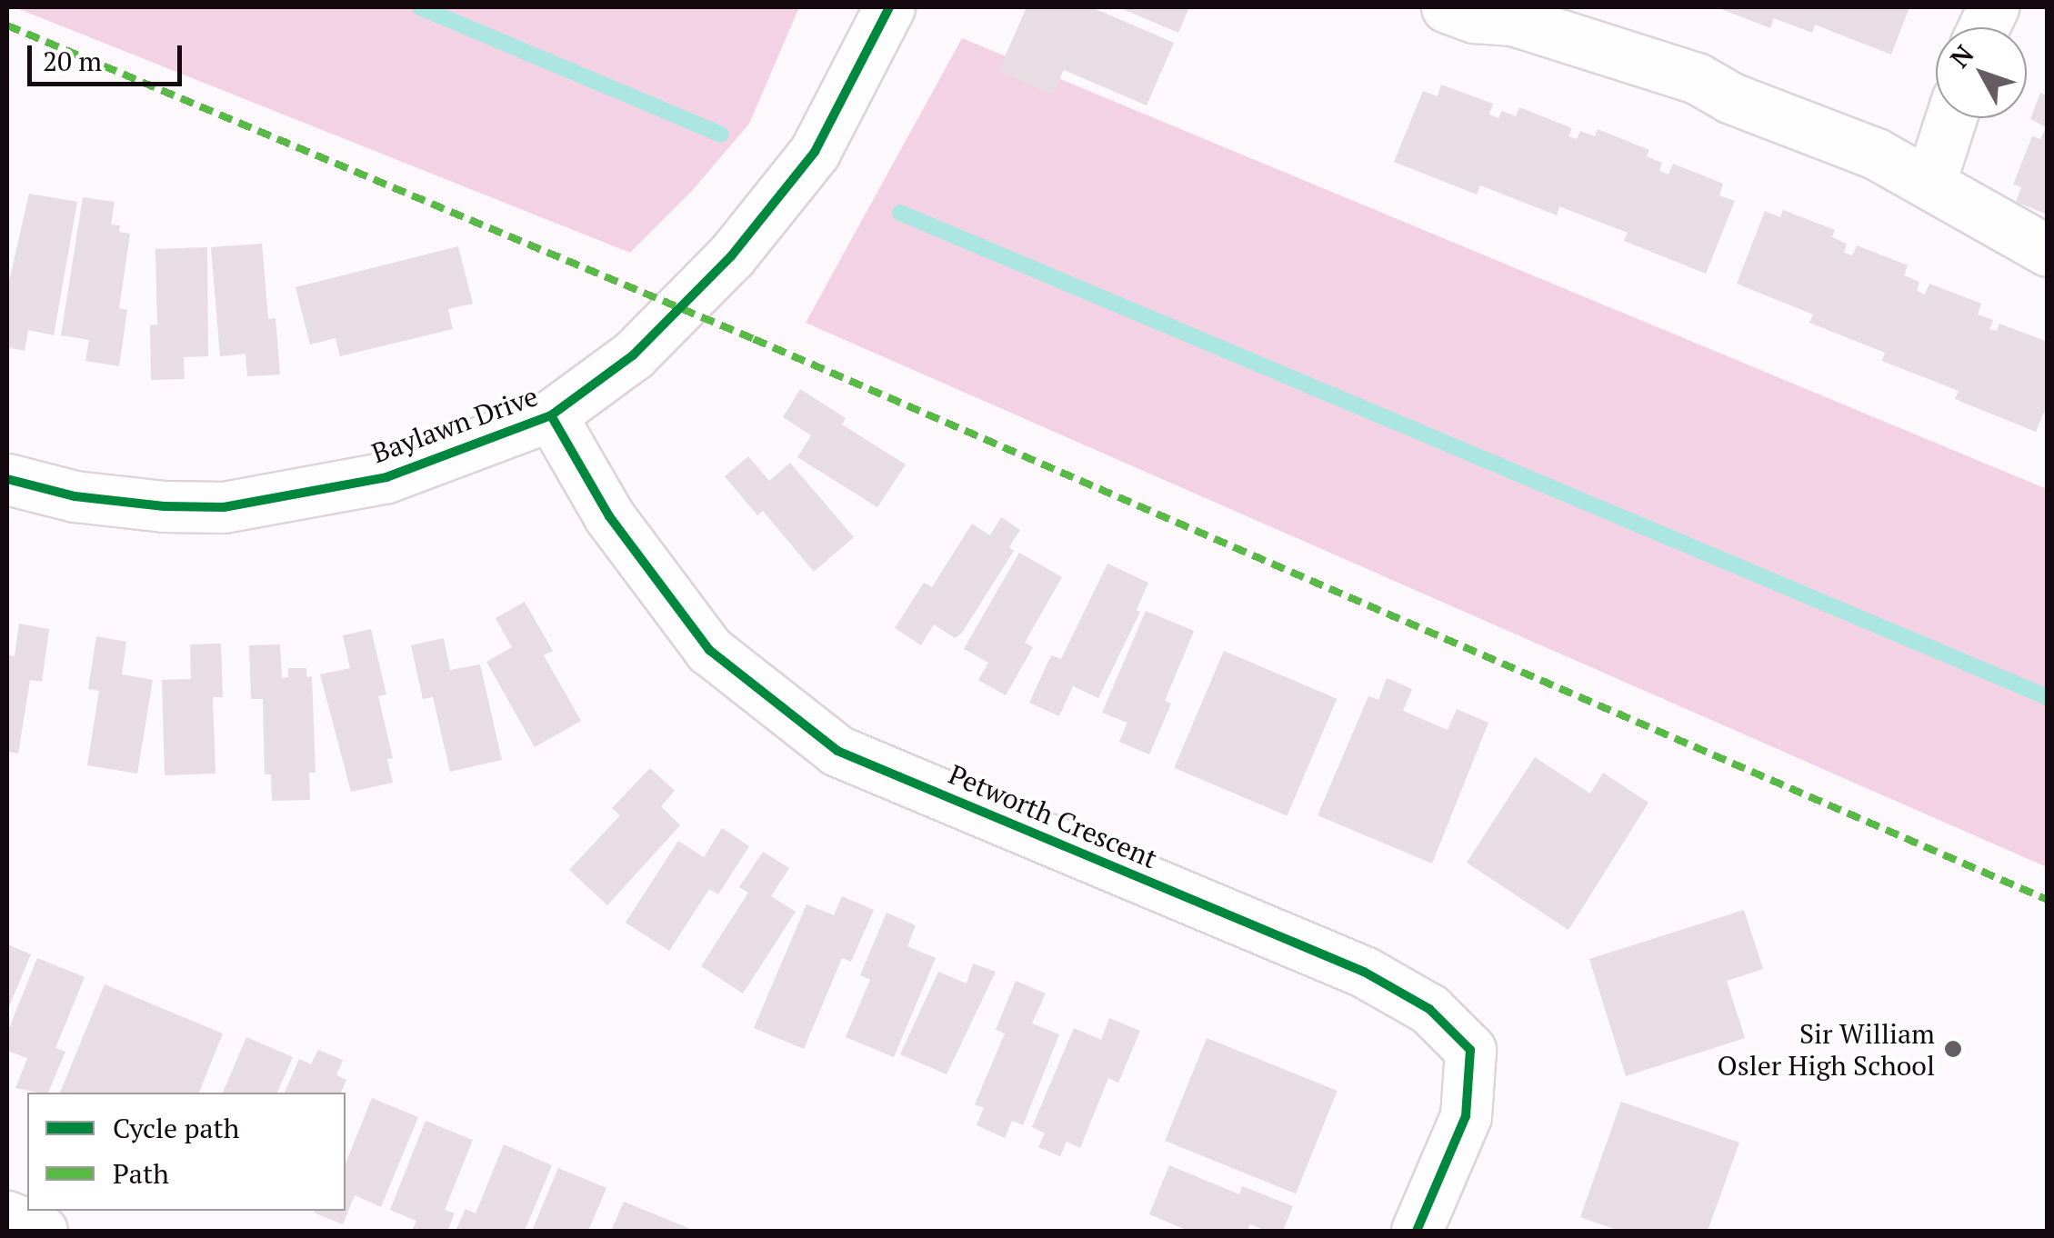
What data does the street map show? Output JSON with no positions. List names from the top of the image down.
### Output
{
  "streets": {
    "street": ["Baylawn Drive", "Petworth Crescent"]
  },
  "crossings": [
    ["Baylawn Drive", "Petworth Crescent"]
  ],
  "places": ["Sir William Osler High School"],
  "legend": ["Cycle path", "Path"],
  "scale_bar": "20 m",
  "north": "top left"
}
